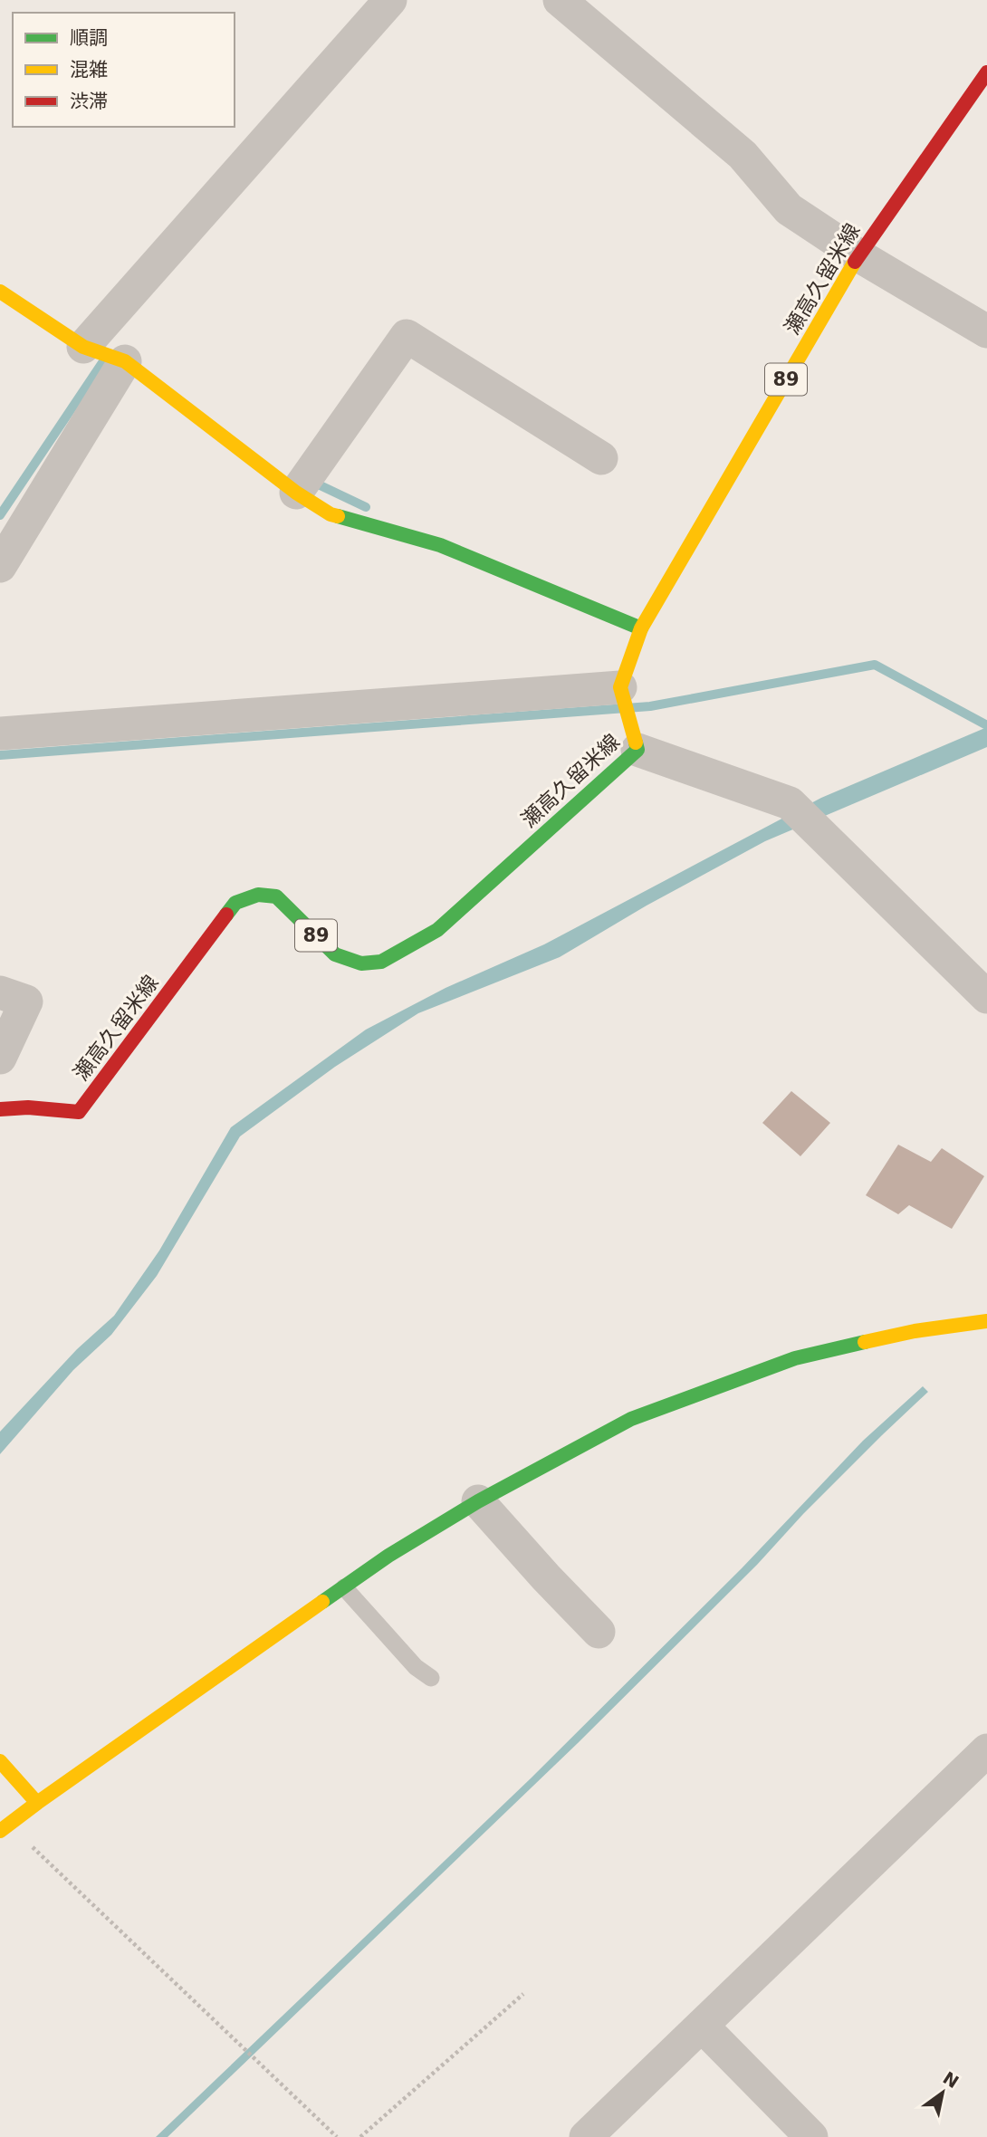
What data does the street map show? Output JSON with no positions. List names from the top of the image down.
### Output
{
  "streets": {
    "street": ["瀬高久留米線", "89"]
  },
  "legend": ["順調", "混雑", "渋滞"],
  "north": "top right"
}
